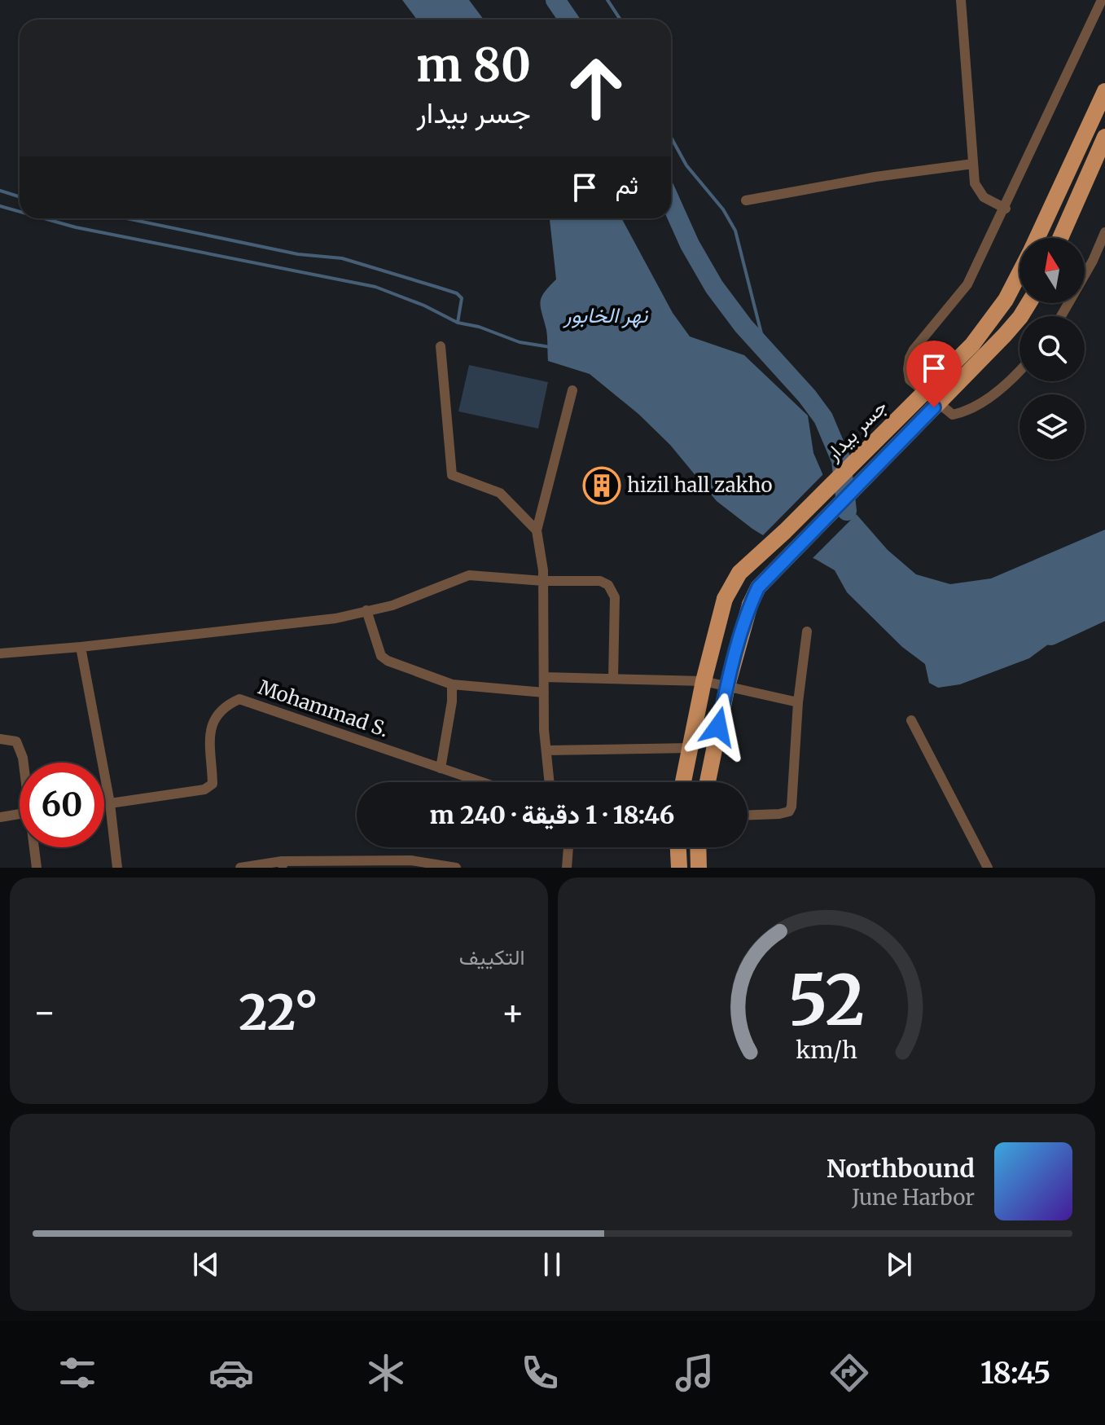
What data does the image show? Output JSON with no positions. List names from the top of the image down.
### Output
{
  "streets": {
    "main road": ["جسر بيدار"],
    "street": ["Mohammad S."]
  },
  "water": ["نهر الخابور"],
  "places": {
    "building": ["hizil hall zakho"]
  },
  "north": "top",
  "page": {
    "turn": ["80 m", "جسر بيدار"],
    "then": "ثم",
    "limit": "60",
    "trip": "18:46 · 1 دقيقة · 240 m",
    "tile": "التكييف",
    "heat": ["−", "22°", "+"],
    "song": ["Northbound", "June Harbor"],
    "tabs": "18:45",
    "gauge": ["52", "km/h"]
  }
}
